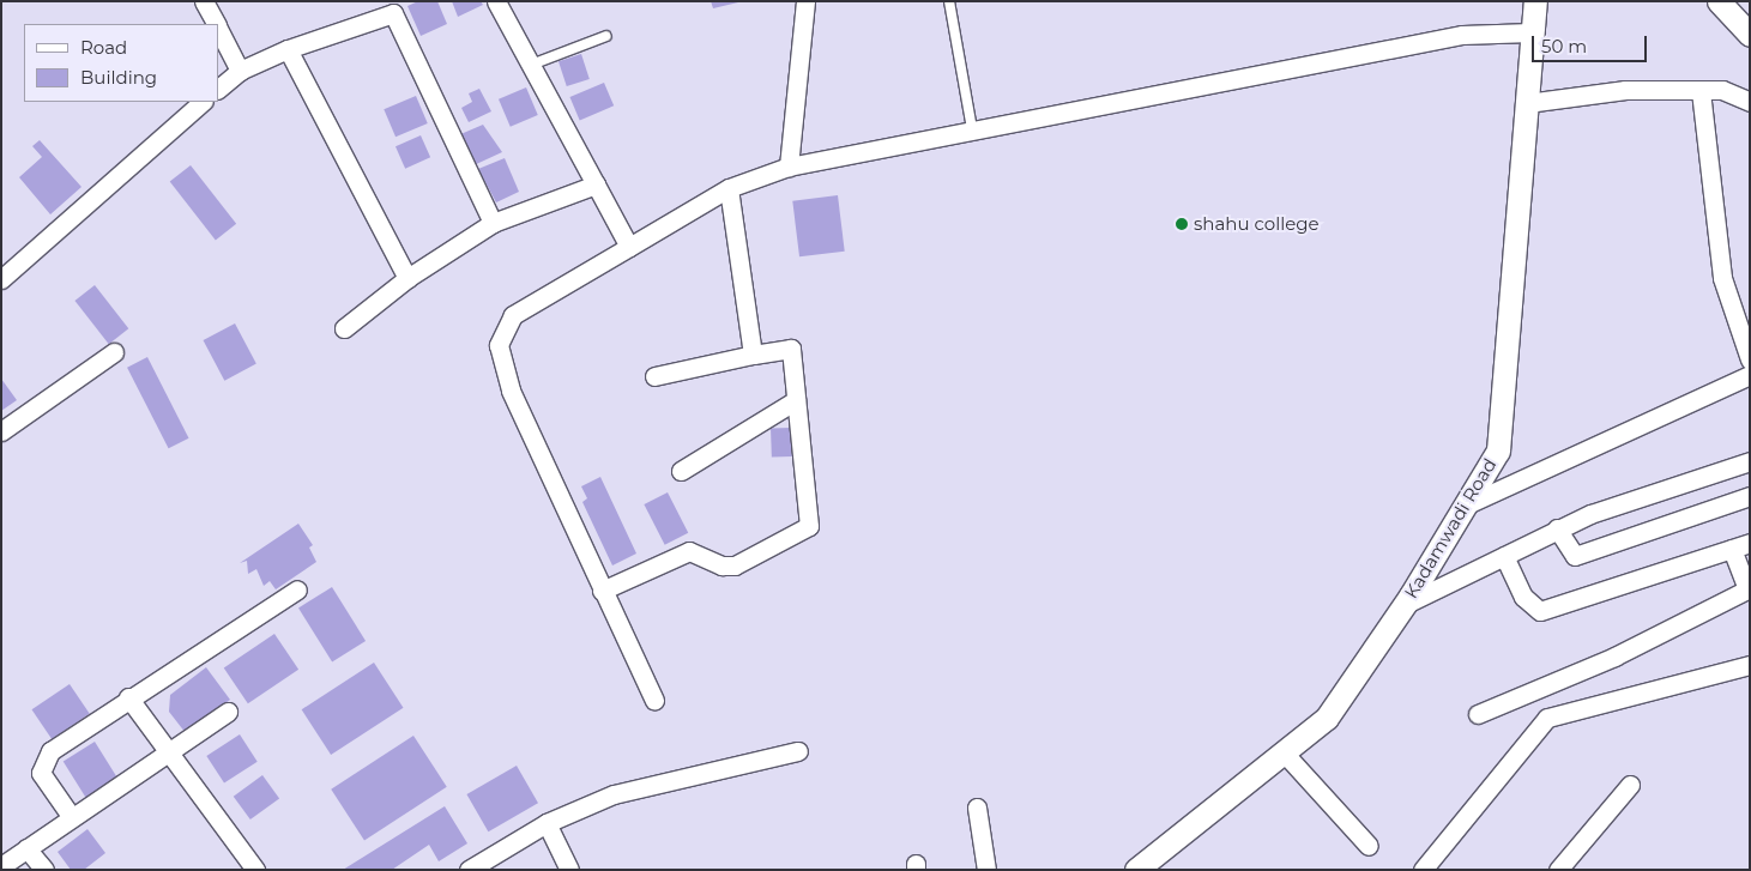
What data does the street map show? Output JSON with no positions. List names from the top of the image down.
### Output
{
  "streets": {
    "street": ["Kadamwadi Road"]
  },
  "places": ["shahu college"],
  "legend": ["Road", "Building"],
  "scale_bar": "50 m"
}
